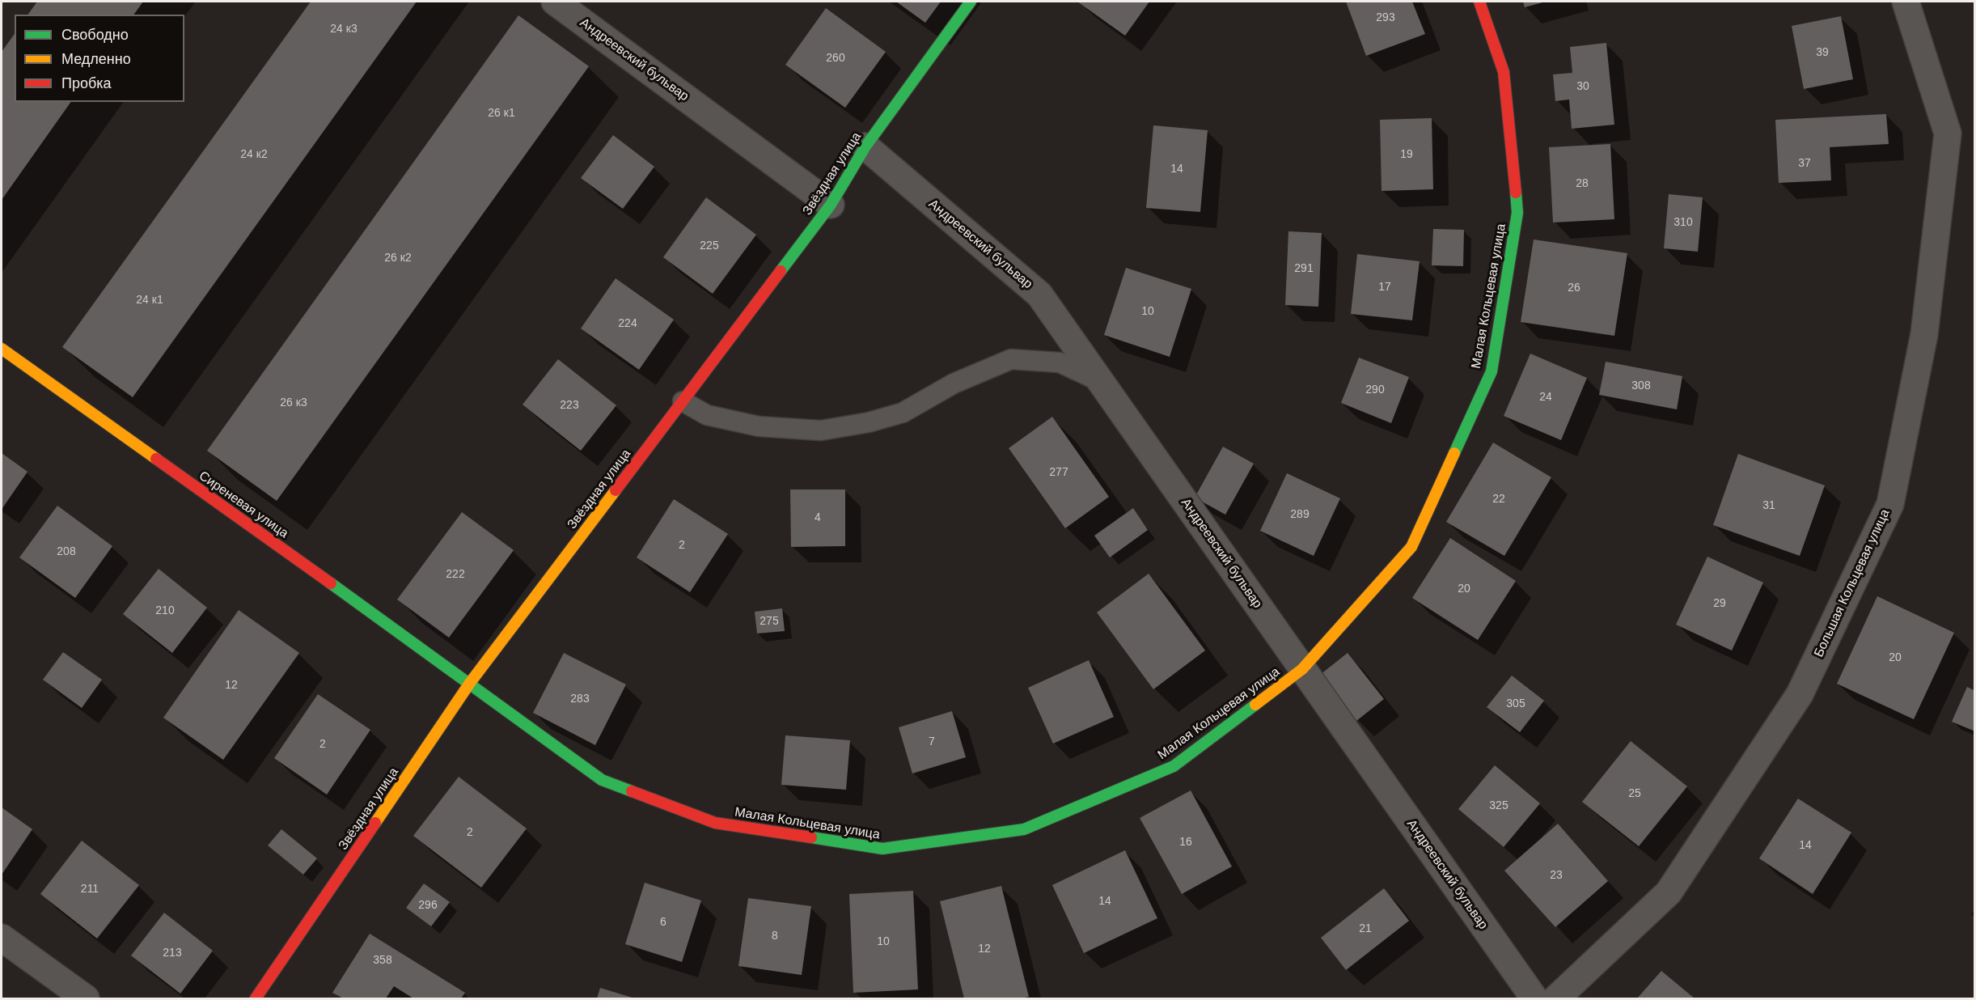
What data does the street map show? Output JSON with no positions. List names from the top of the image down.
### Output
{
  "streets": {
    "street": [
      "Андреевский бульвар",
      "Звёздная улица",
      "Малая Кольцевая улица",
      "Сиреневая улица",
      "Большая Кольцевая улица"
    ]
  },
  "crossings": [
    ["Андреевский бульвар", "Звёздная улица"],
    ["Андреевский бульвар", "Малая Кольцевая улица"],
    ["Звёздная улица", "Малая Кольцевая улица"],
    ["Звёздная улица", "Сиреневая улица"],
    ["Малая Кольцевая улица", "Сиреневая улица"]
  ],
  "house_numbers": [
    "293",
    "24 к3",
    "39",
    "260",
    "30",
    "26 к1",
    "24 к2",
    "19",
    "37",
    "14",
    "28",
    "310",
    "225",
    "26 к2",
    "291",
    "17",
    "26",
    "24 к1",
    "10",
    "224",
    "308",
    "290",
    "24",
    "26 к3",
    "223",
    "277",
    "22",
    "31",
    "289",
    "4",
    "2",
    "208",
    "222",
    "20",
    "29",
    "210",
    "275",
    "20",
    "12",
    "283",
    "305",
    "7",
    "2",
    "25",
    "325",
    "2",
    "16",
    "14",
    "23",
    "211",
    "14",
    "296",
    "6",
    "21",
    "8",
    "10",
    "12",
    "213",
    "358"
  ],
  "legend": ["Свободно", "Медленно", "Пробка"]
}
